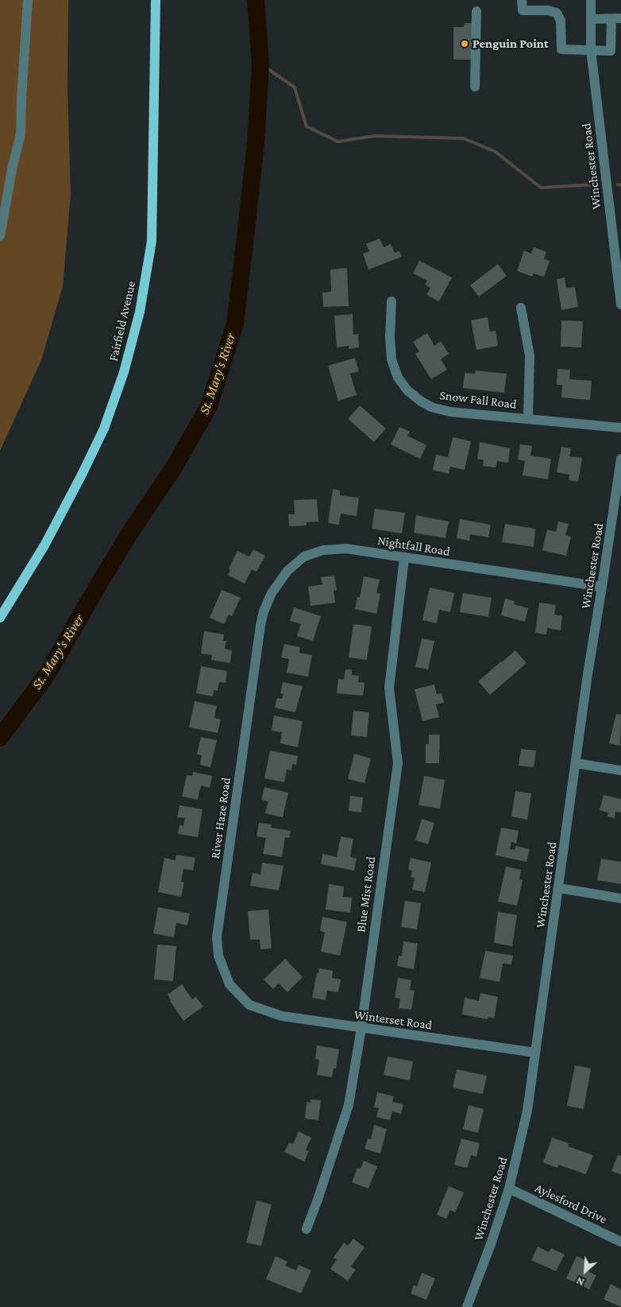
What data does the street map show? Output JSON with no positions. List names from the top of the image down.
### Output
{
  "streets": {
    "main road": ["Fairfield Avenue"],
    "street": [
      "Winchester Road",
      "Snow Fall Road",
      "Nightfall Road",
      "River Haze Road",
      "Blue Mist Road",
      "Winterset Road",
      "Aylesford Drive"
    ]
  },
  "crossings": [
    ["Winchester Road", "Nightfall Road"],
    ["Winchester Road", "Winterset Road"],
    ["Winchester Road", "Aylesford Drive"],
    ["Nightfall Road", "River Haze Road"],
    ["Nightfall Road", "Blue Mist Road"],
    ["River Haze Road", "Winterset Road"],
    ["Blue Mist Road", "Winterset Road"]
  ],
  "water": ["St. Mary's River"],
  "places": ["Penguin Point"],
  "north": "bottom left"
}
